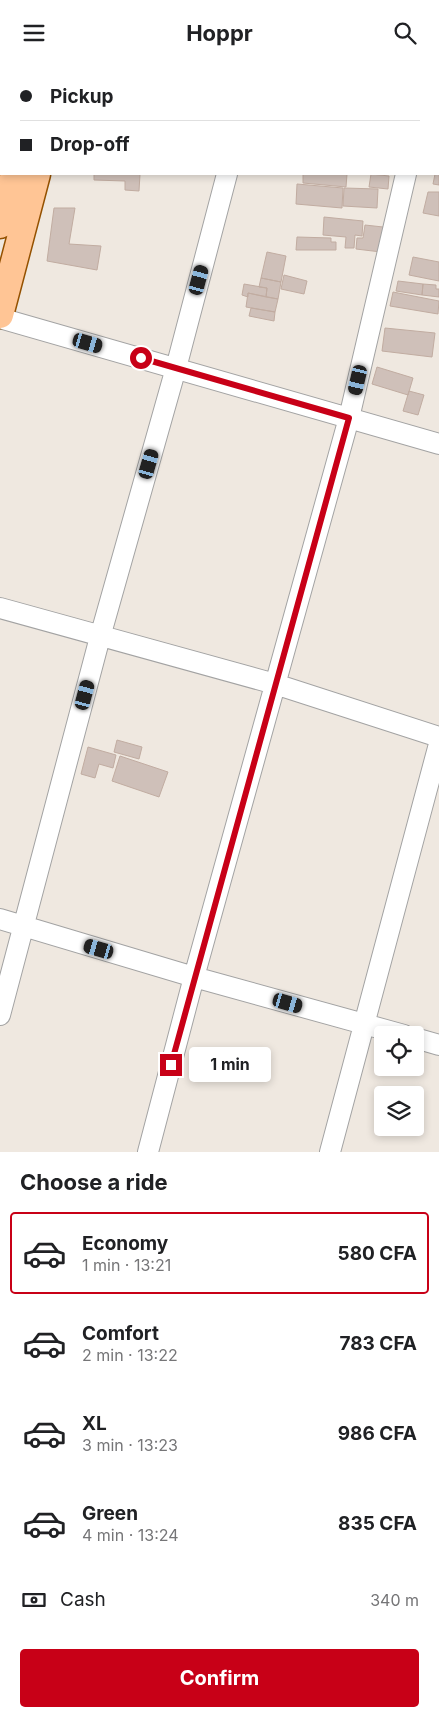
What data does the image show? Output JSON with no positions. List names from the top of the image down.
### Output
{
  "page": {
    "header": "Hoppr",
    "banner": ["Pickup", "Drop-off"],
    "bubble": "1 min",
    "heading": "Choose a ride",
    "list": [
      {
        "name": "Economy",
        "note": "1 min · 13:21",
        "value": "580 CFA"
      },
      {
        "name": "Comfort",
        "note": "2 min · 13:22",
        "value": "783 CFA"
      },
      {
        "name": "XL",
        "note": "3 min · 13:23",
        "value": "986 CFA"
      },
      {
        "name": "Green",
        "note": "4 min · 13:24",
        "value": "835 CFA"
      }
    ],
    "pay": ["Cash", "340 m"],
    "buttons": "Confirm"
  }
}
